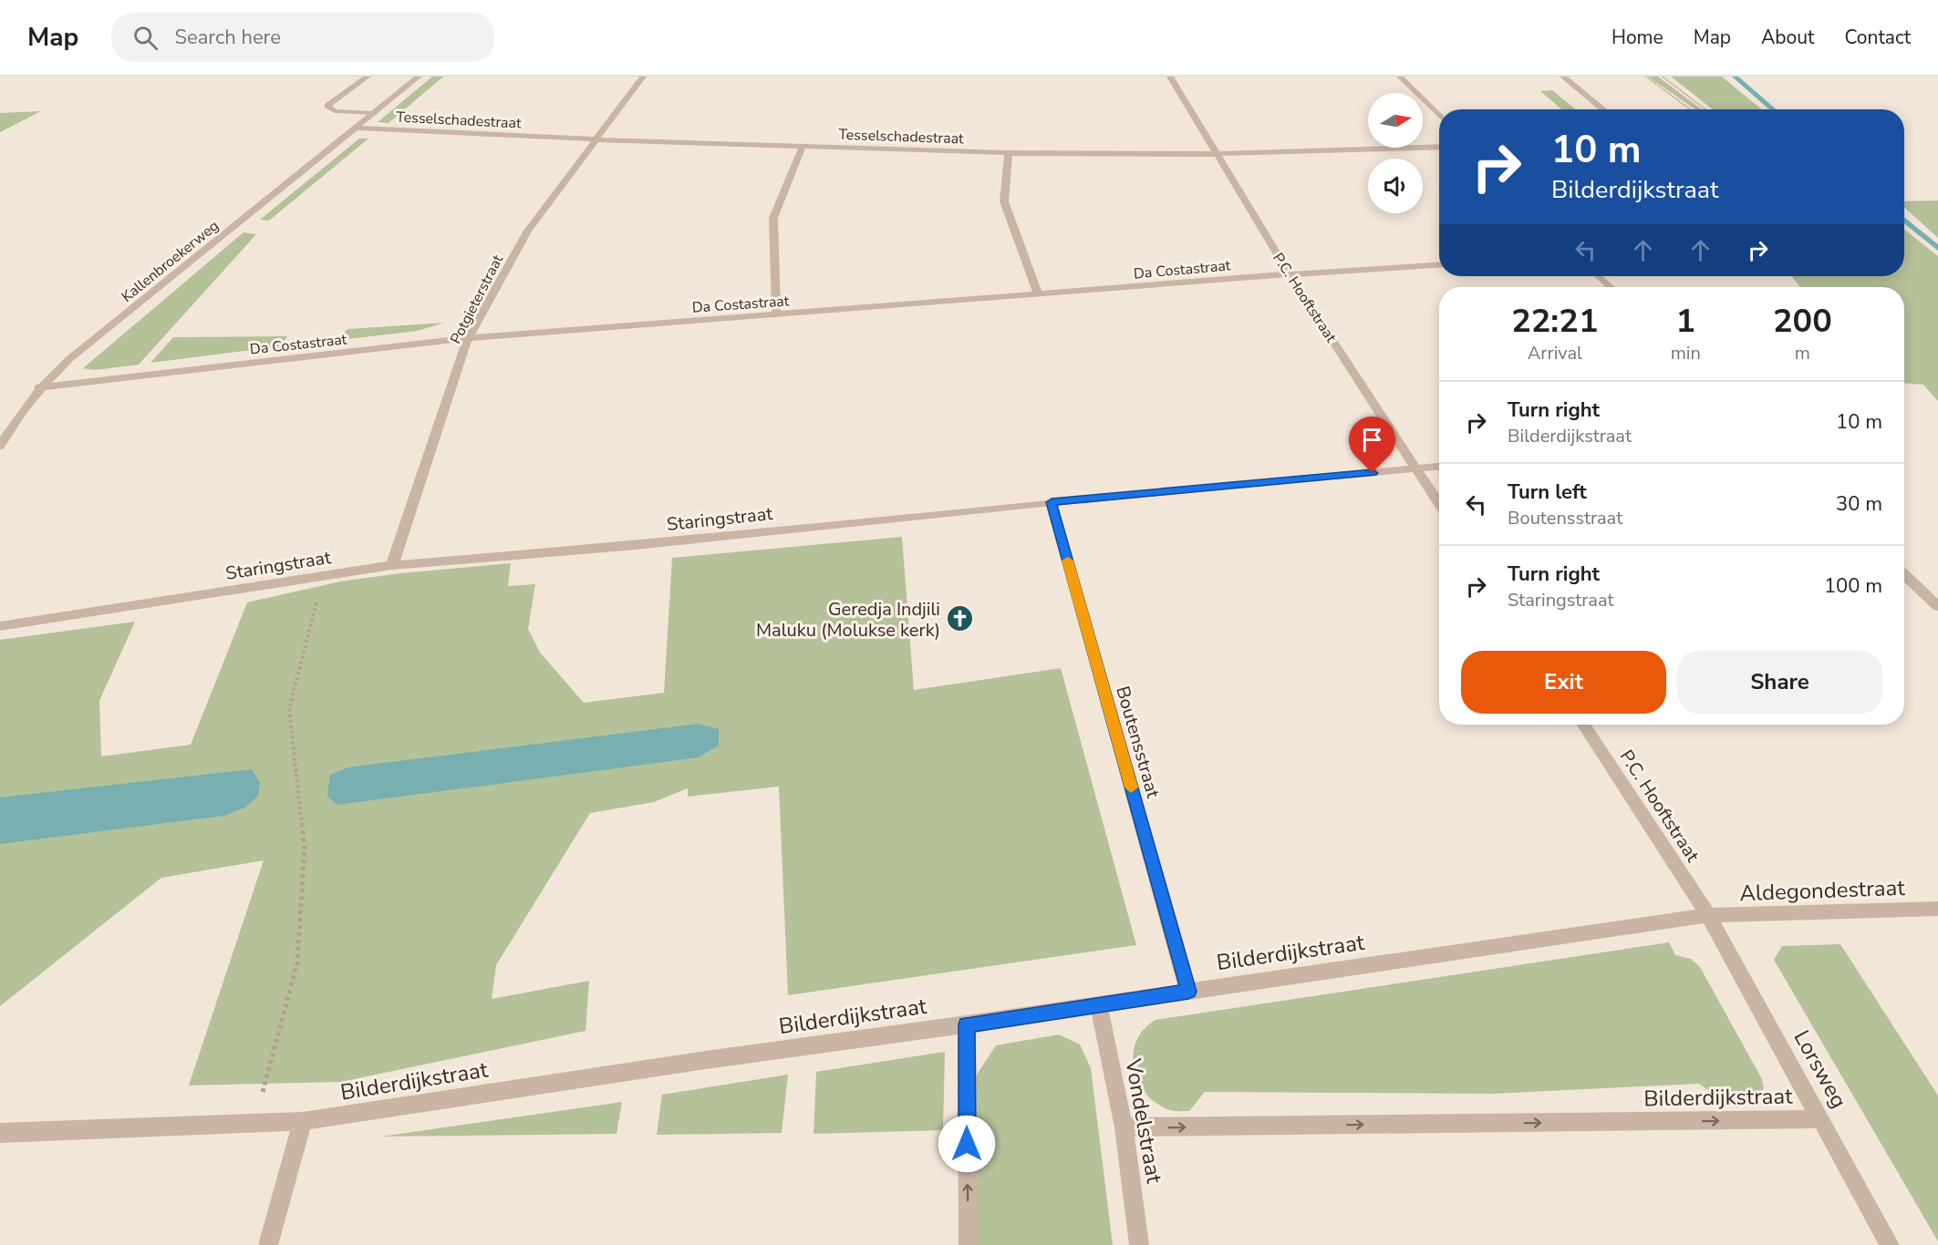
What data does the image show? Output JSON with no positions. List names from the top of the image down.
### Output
{
  "streets": {
    "street": [
      "Tesselschadestraat",
      "Kallenbroekerweg",
      "Da Costastraat",
      "P.C. Hooftstraat",
      "Potgieterstraat",
      "Staringstraat",
      "Boutensstraat",
      "Aldegondestraat",
      "Bilderdijkstraat",
      "Lorsweg",
      "Vondelstraat"
    ]
  },
  "crossings": [
    ["Tesselschadestraat", "Kallenbroekerweg"],
    ["Tesselschadestraat", "P.C. Hooftstraat"],
    ["Tesselschadestraat", "Potgieterstraat"],
    ["Kallenbroekerweg", "Da Costastraat"],
    ["Da Costastraat", "P.C. Hooftstraat"],
    ["Da Costastraat", "Potgieterstraat"],
    ["P.C. Hooftstraat", "Staringstraat"],
    ["P.C. Hooftstraat", "Aldegondestraat"],
    ["P.C. Hooftstraat", "Bilderdijkstraat"],
    ["P.C. Hooftstraat", "Lorsweg"],
    ["Potgieterstraat", "Staringstraat"],
    ["Staringstraat", "Boutensstraat"],
    ["Boutensstraat", "Bilderdijkstraat"],
    ["Aldegondestraat", "Bilderdijkstraat"],
    ["Aldegondestraat", "Lorsweg"],
    ["Bilderdijkstraat", "Lorsweg"],
    ["Bilderdijkstraat", "Vondelstraat"]
  ],
  "places": {
    "church": ["Geredja Indjili Maluku (Molukse kerk)"]
  },
  "north": "right",
  "page": {
    "header": "Map",
    "search": "Search here",
    "nav": [
      "Home",
      "Map",
      "About",
      "Contact"
    ],
    "turn": ["10 m", "Bilderdijkstraat"],
    "eta": [
      "22:21",
      "Arrival",
      "1",
      "min",
      "200",
      "m"
    ],
    "list": [
      {
        "name": "Turn right",
        "note": "Bilderdijkstraat",
        "value": "10 m"
      },
      {
        "name": "Turn left",
        "note": "Boutensstraat",
        "value": "30 m"
      },
      {
        "name": "Turn right",
        "note": "Staringstraat",
        "value": "100 m"
      }
    ],
    "buttons": ["Exit", "Share"]
  }
}
